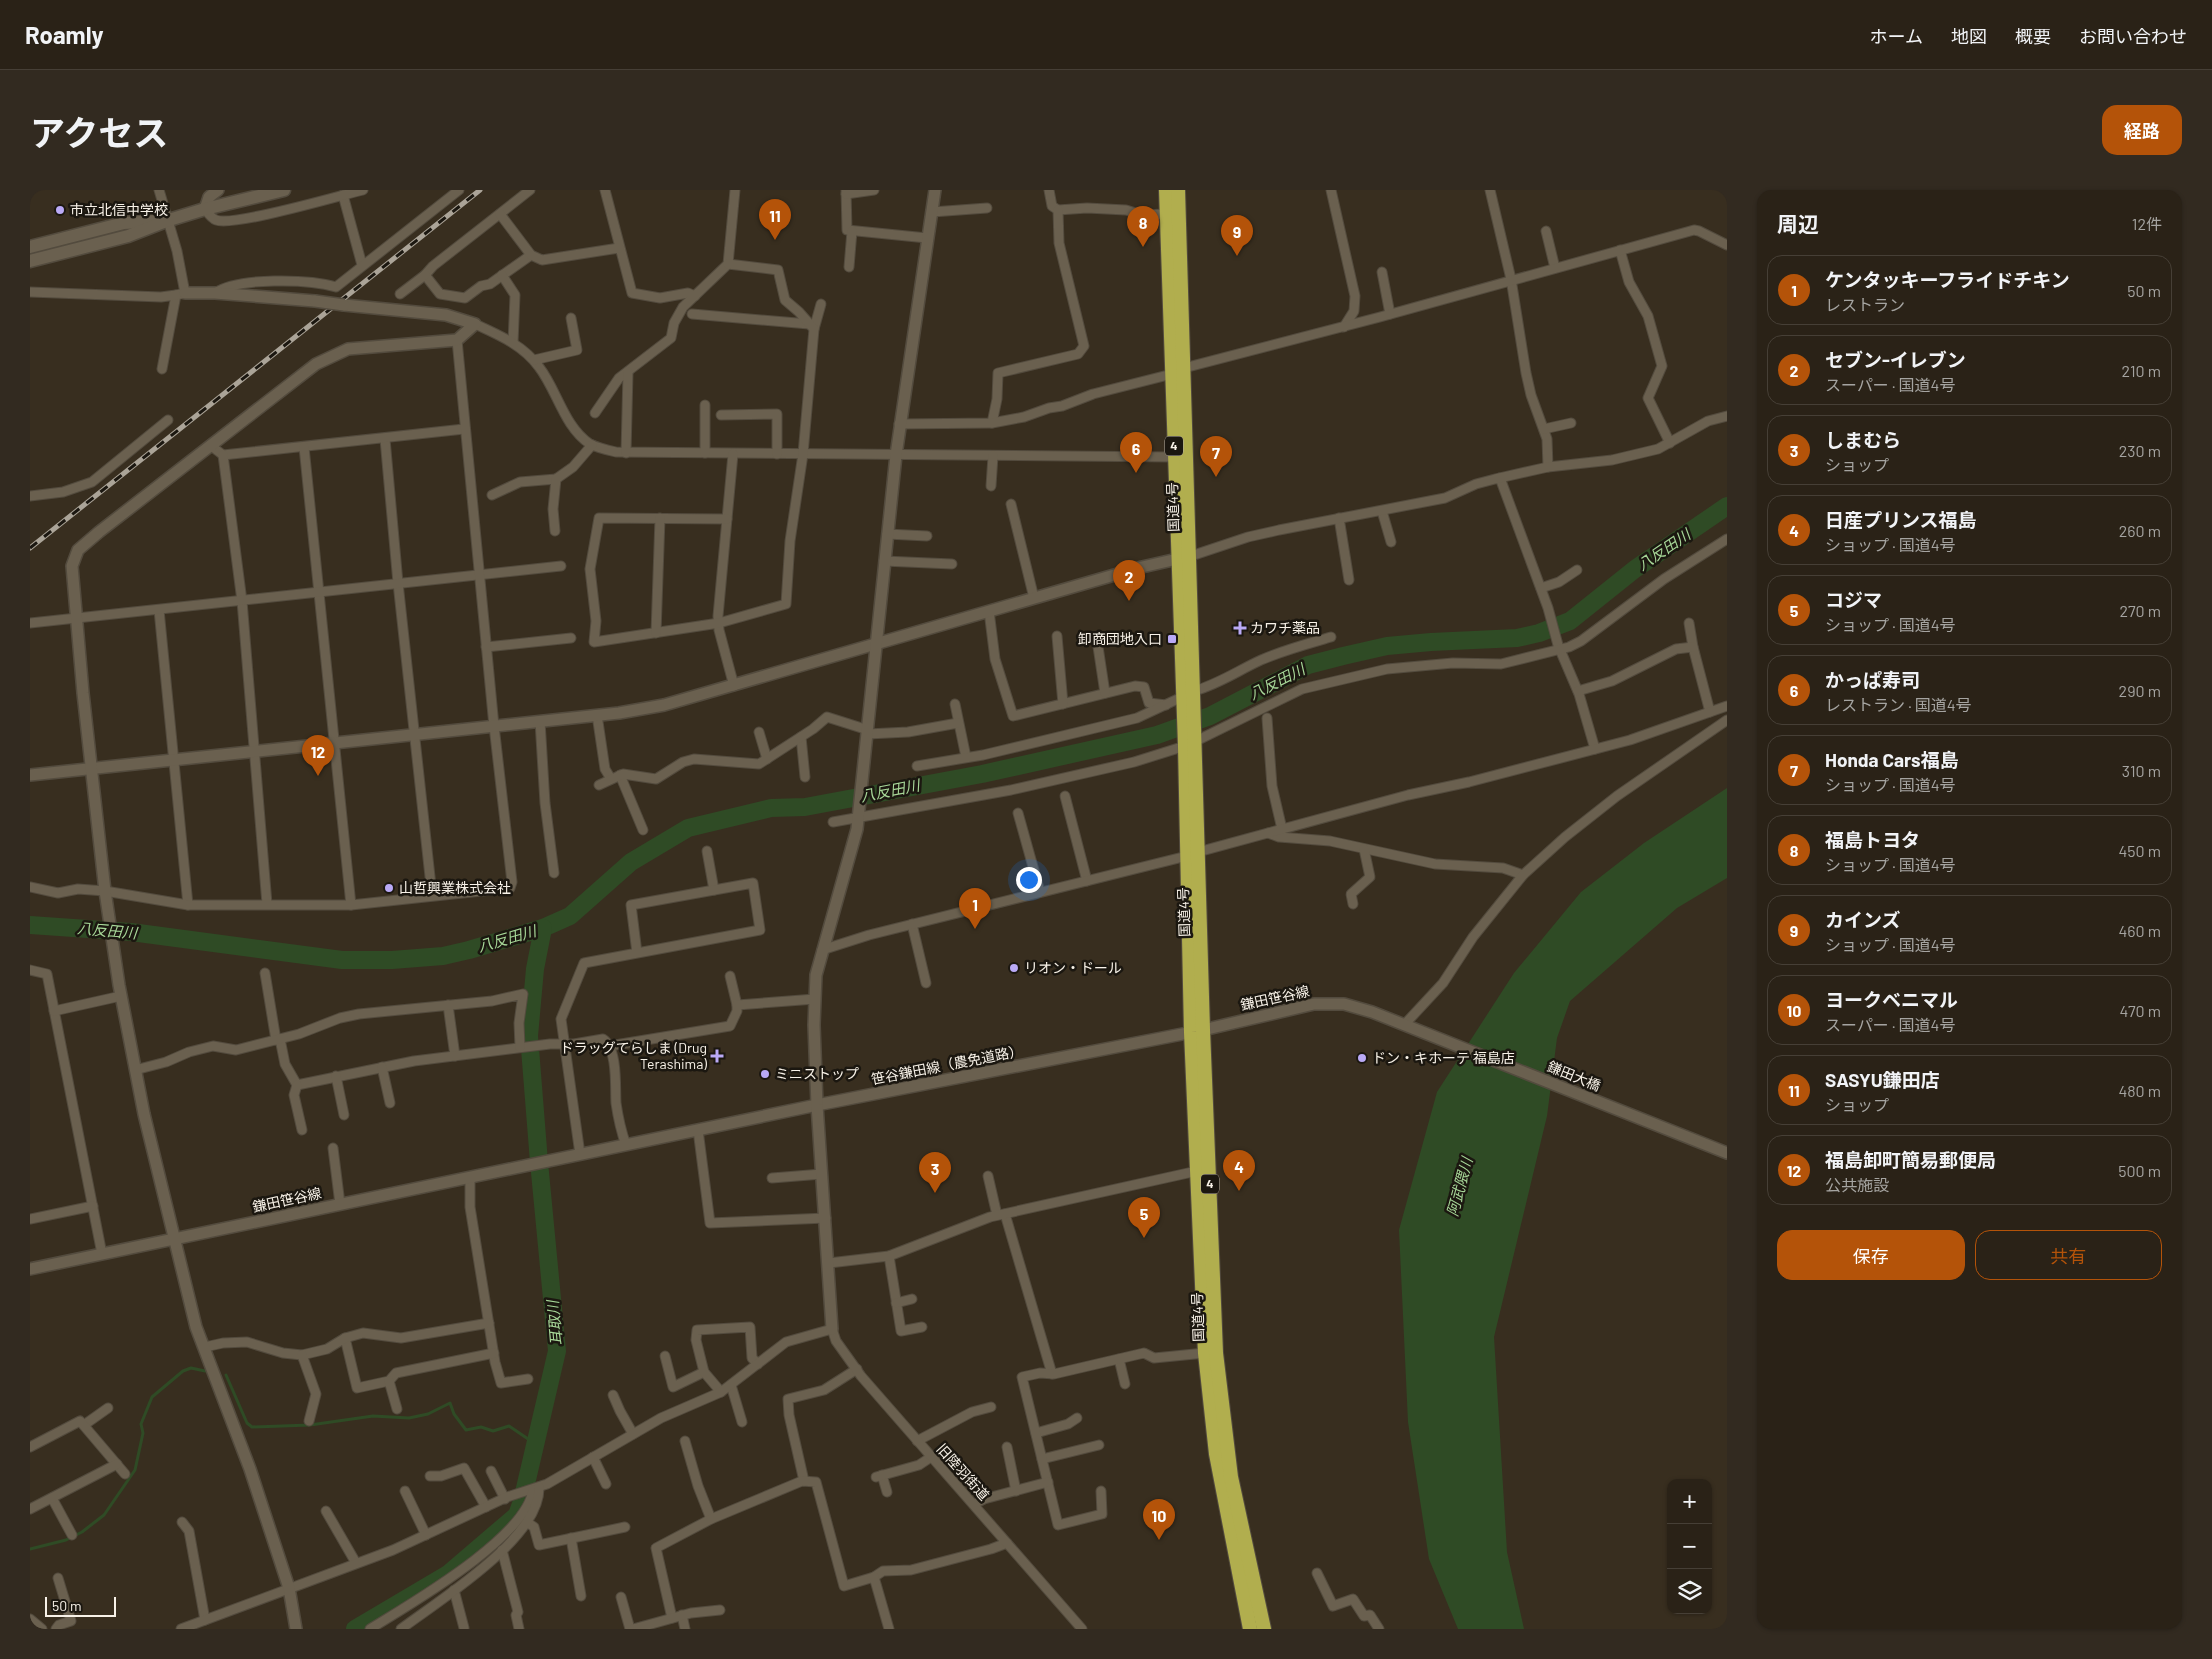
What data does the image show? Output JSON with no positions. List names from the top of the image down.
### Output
{
  "streets": {
    "highway": ["4", "国道4号"],
    "street": [
      "鎌田笹谷線",
      "笹谷鎌田線（農免道路）",
      "鎌田大橋",
      "旧陸羽街道"
    ]
  },
  "crossings": [
    ["国道4号", "鎌田笹谷線"],
    ["国道4号", "笹谷鎌田線（農免道路）"],
    ["鎌田笹谷線", "笹谷鎌田線（農免道路）"],
    ["鎌田笹谷線", "鎌田大橋"]
  ],
  "water": ["八反田川", "阿武隈川", "耳取川"],
  "places": {
    "other": [
      "市立北信中学校",
      "山哲興業株式会社",
      "リオン・ドール",
      "ドン・キホーテ 福島店",
      "ミニストップ"
    ],
    "health": ["カワチ薬品", "ドラッグてらしま (Drug Terashima)"],
    "transit": ["卸商団地入口"]
  },
  "scale_bar": "50 m",
  "page": {
    "header": "Roamly",
    "nav": [
      "ホーム",
      "地図",
      "概要",
      "お問い合わせ"
    ],
    "title": "アクセス",
    "buttons": [
      "経路",
      ["保存", "共有"]
    ],
    "heading": ["周辺", "12件"],
    "pins": [
      "11",
      "8",
      "9",
      "6",
      "7",
      "2",
      "12",
      "1",
      "4",
      "3",
      "5",
      "10"
    ],
    "list": [
      {
        "mark": "1",
        "name": "ケンタッキーフライドチキン",
        "note": "レストラン",
        "value": "50 m"
      },
      {
        "mark": "2",
        "name": "セブン-イレブン",
        "note": "スーパー · 国道4号",
        "value": "210 m"
      },
      {
        "mark": "3",
        "name": "しまむら",
        "note": "ショップ",
        "value": "230 m"
      },
      {
        "mark": "4",
        "name": "日産プリンス福島",
        "note": "ショップ · 国道4号",
        "value": "260 m"
      },
      {
        "mark": "5",
        "name": "コジマ",
        "note": "ショップ · 国道4号",
        "value": "270 m"
      },
      {
        "mark": "6",
        "name": "かっぱ寿司",
        "note": "レストラン · 国道4号",
        "value": "290 m"
      },
      {
        "mark": "7",
        "name": "Honda Cars福島",
        "note": "ショップ · 国道4号",
        "value": "310 m"
      },
      {
        "mark": "8",
        "name": "福島トヨタ",
        "note": "ショップ · 国道4号",
        "value": "450 m"
      },
      {
        "mark": "9",
        "name": "カインズ",
        "note": "ショップ · 国道4号",
        "value": "460 m"
      },
      {
        "mark": "10",
        "name": "ヨークベニマル",
        "note": "スーパー · 国道4号",
        "value": "470 m"
      },
      {
        "mark": "11",
        "name": "SASYU鎌田店",
        "note": "ショップ",
        "value": "480 m"
      },
      {
        "mark": "12",
        "name": "福島卸町簡易郵便局",
        "note": "公共施設",
        "value": "500 m"
      }
    ],
    "map_buttons": ["+", "−"],
    "scale": "50 m"
  }
}
